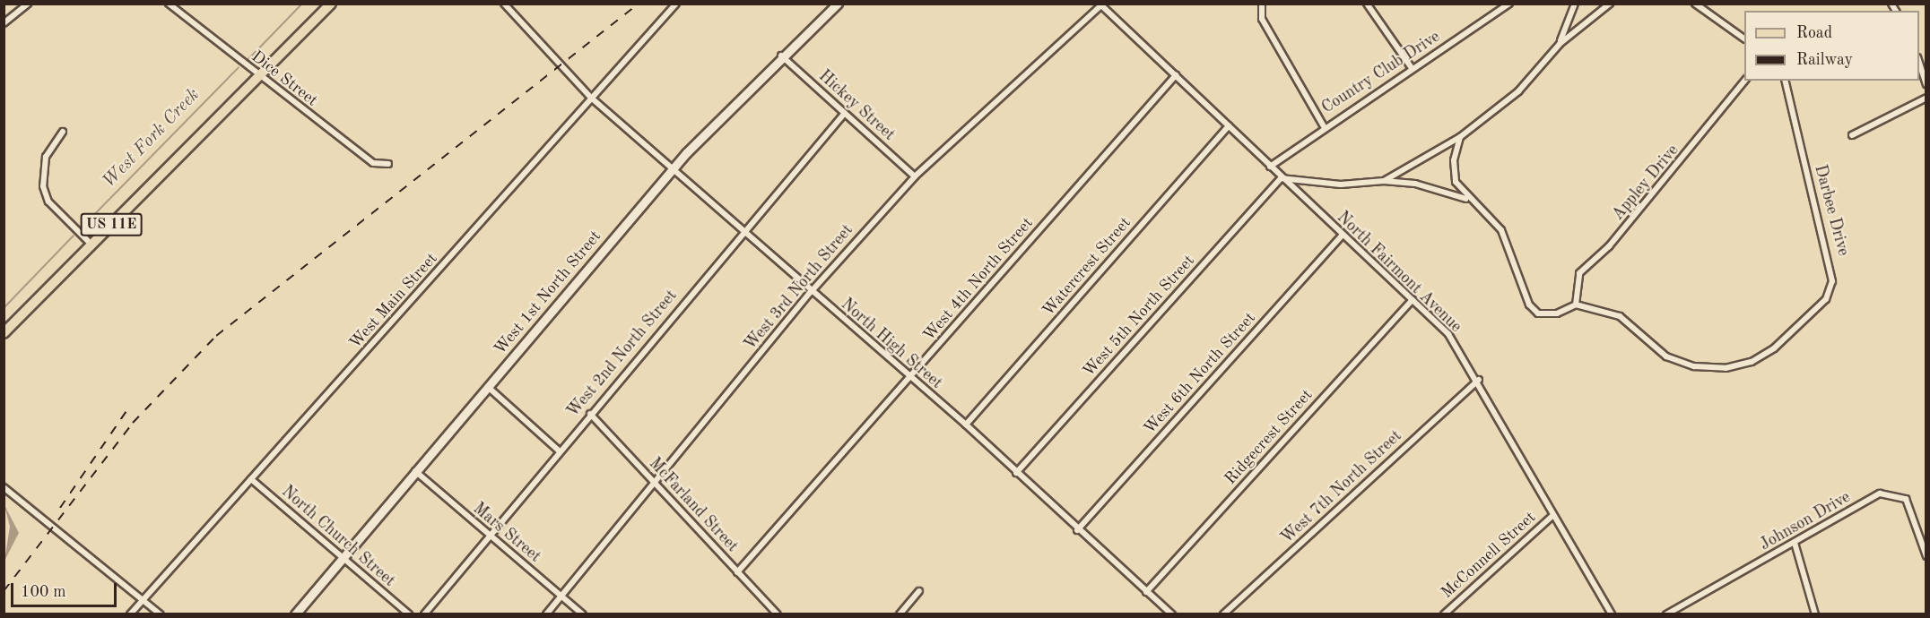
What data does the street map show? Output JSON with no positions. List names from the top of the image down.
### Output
{
  "streets": {
    "main road": ["US 11E", "West 1st North Street"],
    "street": [
      "Country Club Drive",
      "Dice Street",
      "Hickey Street",
      "Appley Drive",
      "Darbee Drive",
      "Watercrest Street",
      "North Fairmont Avenue",
      "West 4th North Street",
      "West 3rd North Street",
      "West Main Street",
      "West 5th North Street",
      "North High Street",
      "West 2nd North Street",
      "West 6th North Street",
      "Ridgecrest Street",
      "West 7th North Street",
      "McFarland Street",
      "Johnson Drive",
      "Mars Street",
      "North Church Street",
      "McConnell Street"
    ]
  },
  "crossings": [
    ["Country Club Drive", "North Fairmont Avenue"],
    ["Dice Street", "US 11E"],
    ["Hickey Street", "West 3rd North Street"],
    ["Hickey Street", "West 1st North Street"],
    ["Hickey Street", "West 2nd North Street"],
    ["Appley Drive", "Darbee Drive"],
    ["Watercrest Street", "North Fairmont Avenue"],
    ["Watercrest Street", "North High Street"],
    ["North Fairmont Avenue", "West 4th North Street"],
    ["North Fairmont Avenue", "West 3rd North Street"],
    ["North Fairmont Avenue", "West 5th North Street"],
    ["North Fairmont Avenue", "West 6th North Street"],
    ["North Fairmont Avenue", "Ridgecrest Street"],
    ["North Fairmont Avenue", "West 7th North Street"],
    ["North Fairmont Avenue", "McConnell Street"],
    ["West 4th North Street", "North High Street"],
    ["West 4th North Street", "McFarland Street"],
    ["West 3rd North Street", "North High Street"],
    ["West 3rd North Street", "McFarland Street"],
    ["West 3rd North Street", "Mars Street"],
    ["West 1st North Street", "North High Street"],
    ["West 1st North Street", "Mars Street"],
    ["West 1st North Street", "North Church Street"],
    ["West Main Street", "North High Street"],
    ["West Main Street", "North Church Street"],
    ["West 5th North Street", "North High Street"],
    ["North High Street", "West 2nd North Street"],
    ["North High Street", "West 6th North Street"],
    ["North High Street", "Ridgecrest Street"],
    ["West 2nd North Street", "McFarland Street"],
    ["West 2nd North Street", "Mars Street"]
  ],
  "water": ["West Fork Creek"],
  "legend": ["Road", "Railway"],
  "scale_bar": "100 m"
}
